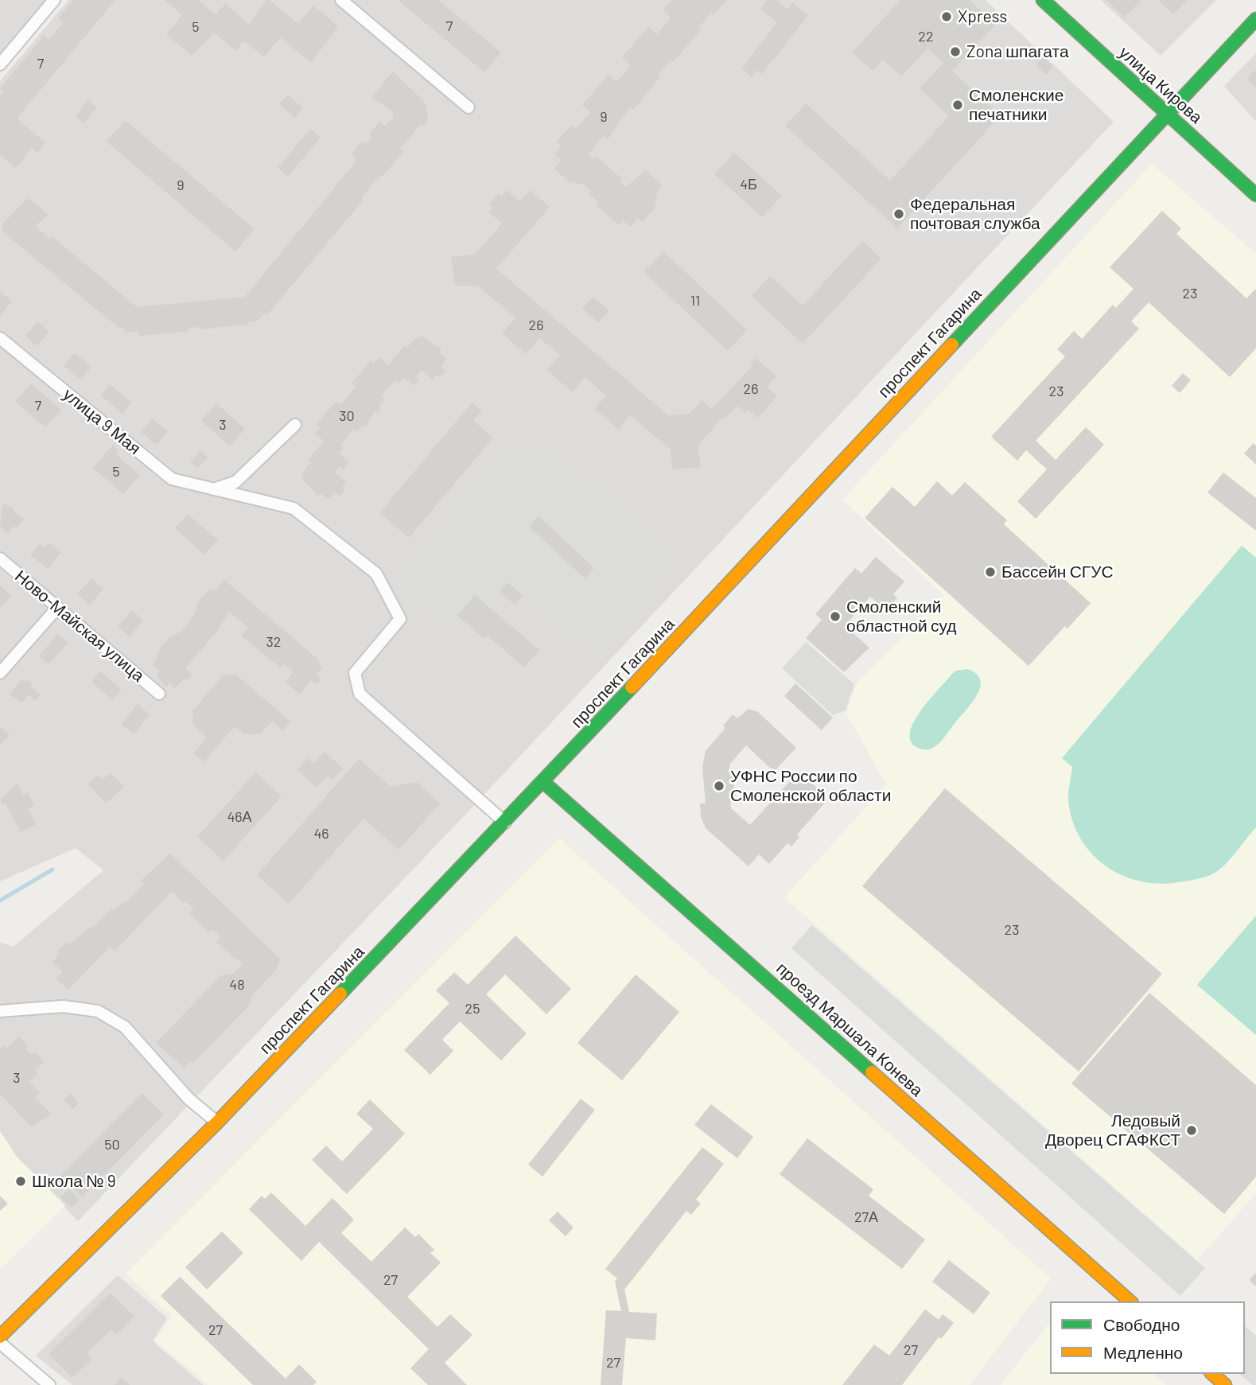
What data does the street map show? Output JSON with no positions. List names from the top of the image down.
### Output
{
  "streets": {
    "main road": ["улица Кирова", "проспект Гагарина", "проезд Маршала Конева"],
    "street": ["улица 9 Мая", "Ново-Майская улица"]
  },
  "crossings": [
    ["улица Кирова", "проспект Гагарина"],
    ["проспект Гагарина", "улица 9 Мая"],
    ["проспект Гагарина", "проезд Маршала Конева"]
  ],
  "places": [
    "Xpress",
    "Zona шпагата",
    "Смоленские печатники",
    "Федеральная почтовая служба",
    "Бассейн СГУС",
    "Смоленский областной суд",
    "УФНС России по Смоленской области",
    "Ледовый Дворец СГАФКСТ",
    "Школа № 9"
  ],
  "house_numbers": [
    "7",
    "5",
    "22",
    "7",
    "9",
    "4Б",
    "9",
    "23",
    "11",
    "26",
    "26",
    "23",
    "7",
    "30",
    "3",
    "5",
    "32",
    "46А",
    "46",
    "23",
    "48",
    "25",
    "3",
    "50",
    "27А",
    "27",
    "27",
    "27",
    "27"
  ],
  "legend": ["Свободно", "Медленно"]
}
